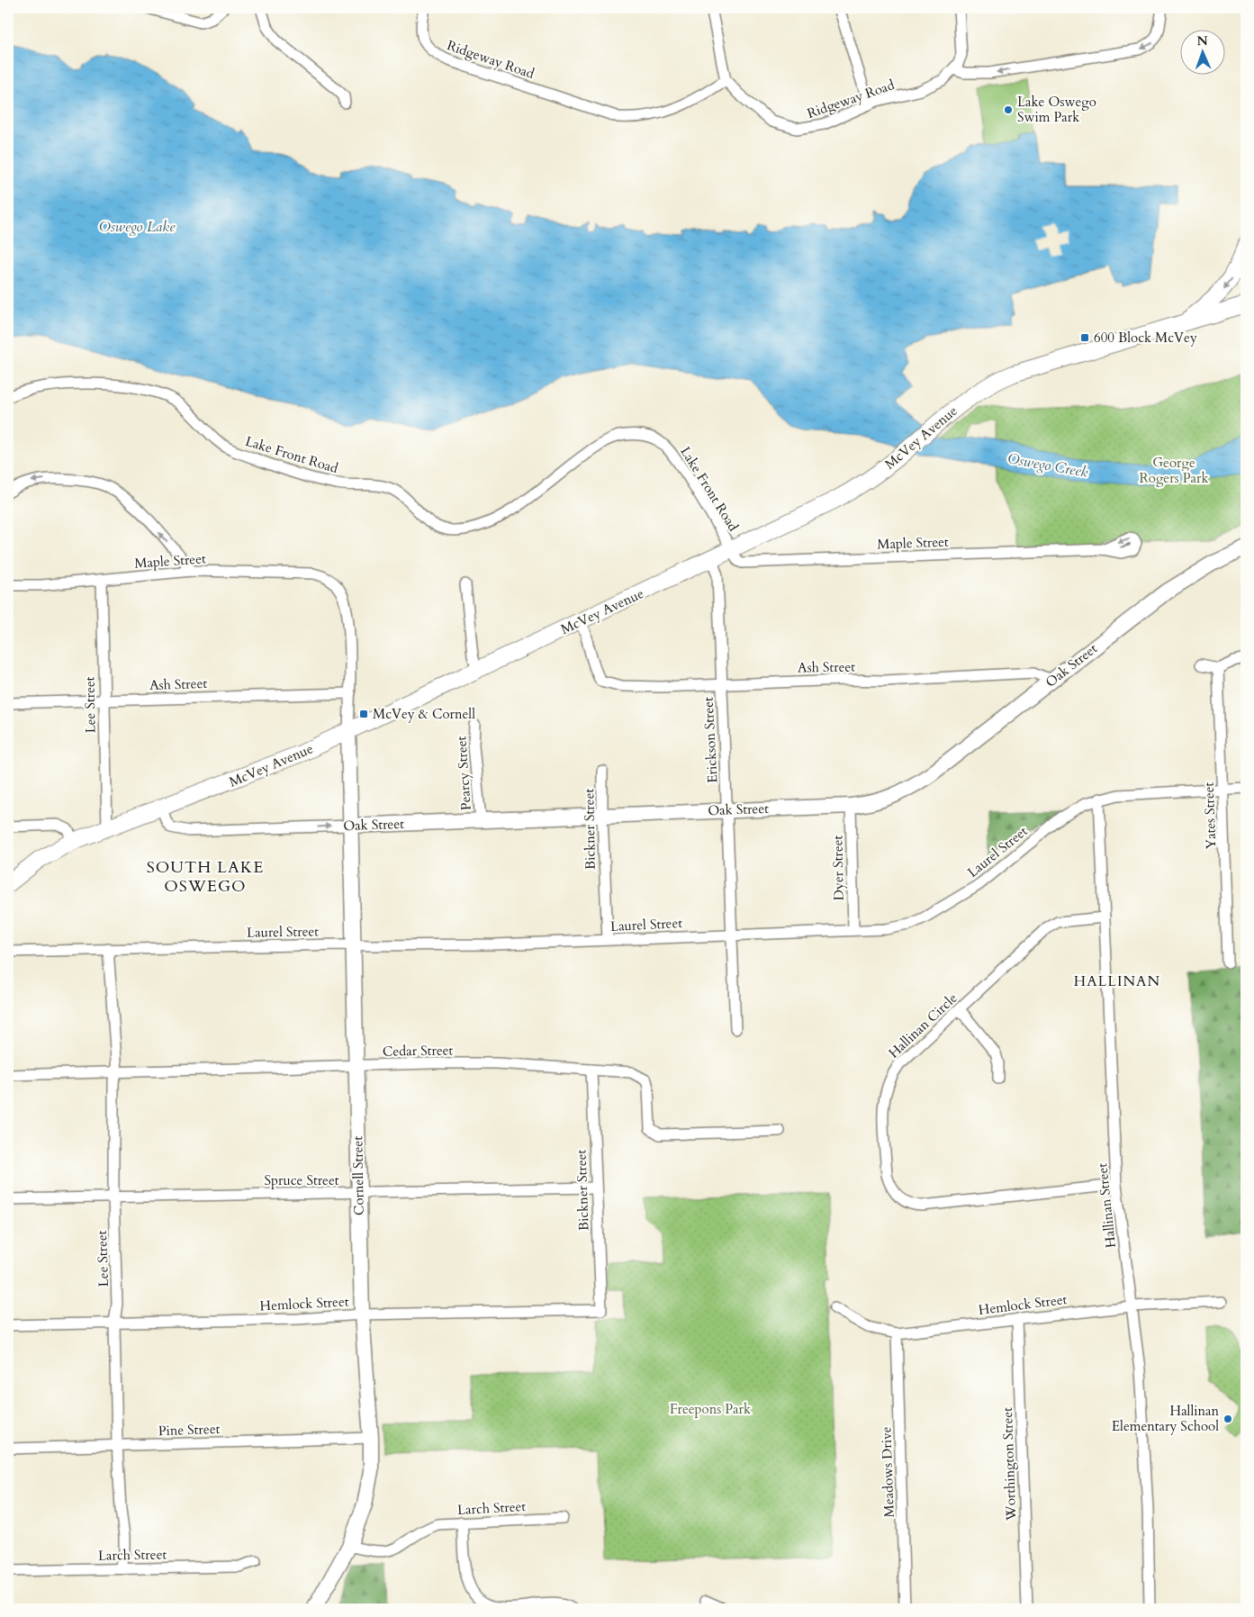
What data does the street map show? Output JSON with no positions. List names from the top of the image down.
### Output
{
  "streets": {
    "main road": ["McVey Avenue"],
    "street": [
      "Ridgeway Road",
      "Lake Front Road",
      "Maple Street",
      "Oak Street",
      "Ash Street",
      "Lee Street",
      "Erickson Street",
      "Pearcy Street",
      "Yates Street",
      "Bickner Street",
      "Laurel Street",
      "Dyer Street",
      "Hallinan Circle",
      "Cedar Street",
      "Cornell Street",
      "Spruce Street",
      "Hallinan Street",
      "Hemlock Street",
      "Pine Street",
      "Worthington Street",
      "Meadows Drive",
      "Larch Street"
    ]
  },
  "crossings": [
    ["McVey Avenue", "Lake Front Road"],
    ["McVey Avenue", "Maple Street"],
    ["McVey Avenue", "Oak Street"],
    ["McVey Avenue", "Ash Street"],
    ["McVey Avenue", "Lee Street"],
    ["McVey Avenue", "Erickson Street"],
    ["McVey Avenue", "Cornell Street"],
    ["Lake Front Road", "Maple Street"],
    ["Maple Street", "Ash Street"],
    ["Maple Street", "Lee Street"],
    ["Oak Street", "Ash Street"],
    ["Oak Street", "Erickson Street"],
    ["Oak Street", "Pearcy Street"],
    ["Oak Street", "Bickner Street"],
    ["Oak Street", "Dyer Street"],
    ["Oak Street", "Cornell Street"],
    ["Ash Street", "Lee Street"],
    ["Ash Street", "Erickson Street"],
    ["Lee Street", "Laurel Street"],
    ["Lee Street", "Cedar Street"],
    ["Lee Street", "Spruce Street"],
    ["Lee Street", "Hemlock Street"],
    ["Lee Street", "Pine Street"],
    ["Lee Street", "Larch Street"],
    ["Erickson Street", "Laurel Street"],
    ["Yates Street", "Laurel Street"],
    ["Bickner Street", "Laurel Street"],
    ["Bickner Street", "Cedar Street"],
    ["Bickner Street", "Spruce Street"],
    ["Bickner Street", "Hemlock Street"],
    ["Laurel Street", "Dyer Street"],
    ["Laurel Street", "Cornell Street"],
    ["Laurel Street", "Hallinan Street"],
    ["Hallinan Circle", "Hallinan Street"],
    ["Cedar Street", "Cornell Street"],
    ["Cornell Street", "Spruce Street"],
    ["Cornell Street", "Hemlock Street"],
    ["Cornell Street", "Pine Street"],
    ["Cornell Street", "Larch Street"],
    ["Hallinan Street", "Hemlock Street"],
    ["Hemlock Street", "Worthington Street"],
    ["Hemlock Street", "Meadows Drive"]
  ],
  "districts": ["SOUTH LAKE OSWEGO", "HALLINAN"],
  "water": ["Oswego Lake", "Oswego Creek"],
  "parks": ["George Rogers Park", "Freepons Park"],
  "places": {
    "other": ["Lake Oswego Swim Park", "Hallinan Elementary School"],
    "transit": ["600 Block McVey", "McVey & Cornell"]
  },
  "north": "top"
}
